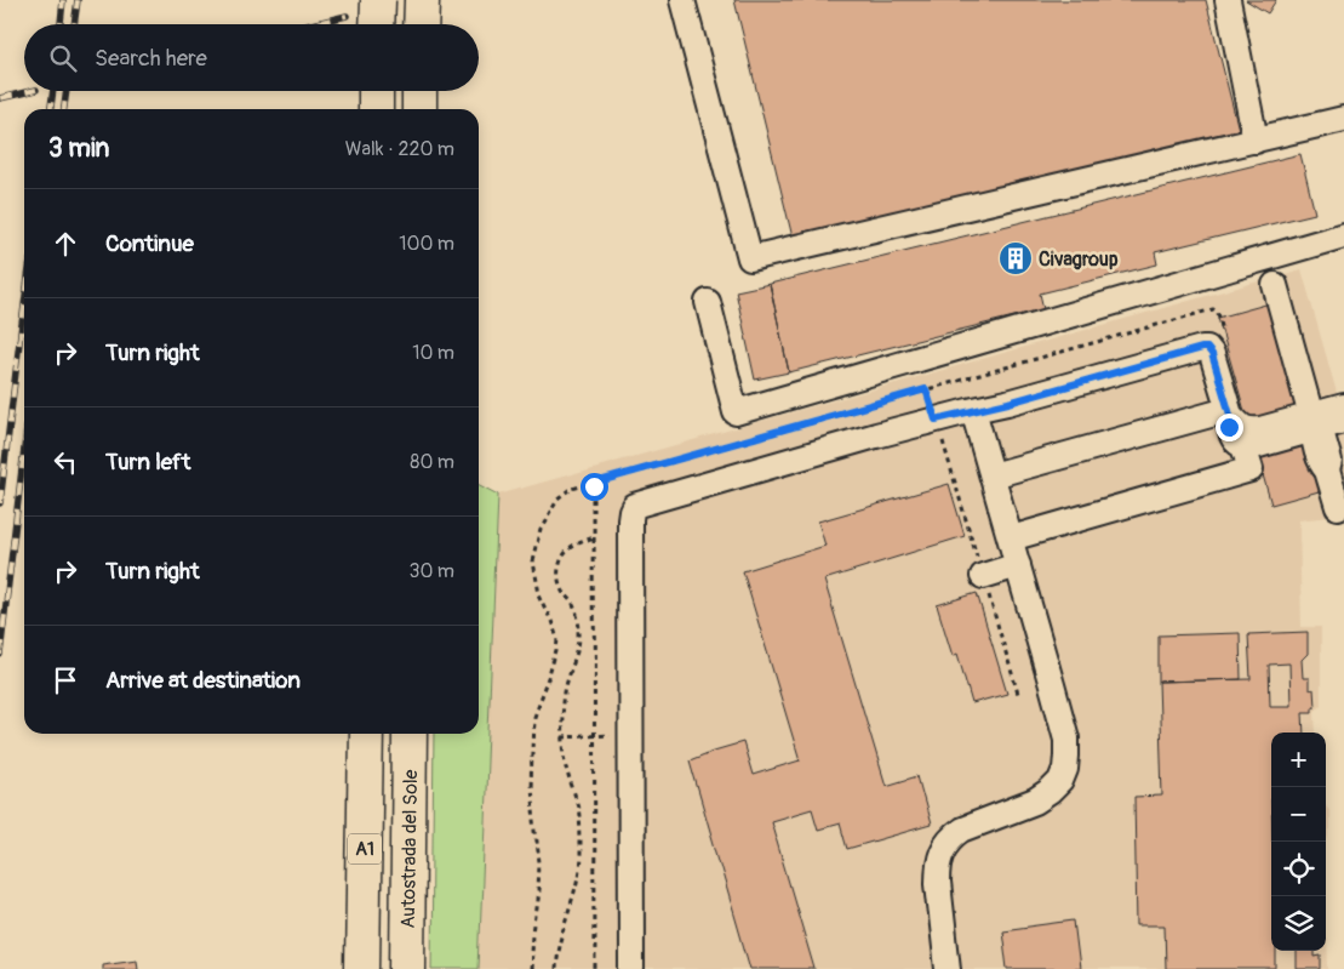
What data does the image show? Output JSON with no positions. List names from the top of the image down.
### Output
{
  "streets": {
    "highway": ["A1", "Autostrada del Sole"]
  },
  "places": {
    "building": ["Civagroup"]
  },
  "page": {
    "search": "Search here",
    "heading": ["3 min", "Walk · 220 m"],
    "list": [
      ["Continue", "100 m"],
      ["Turn right", "10 m"],
      ["Turn left", "80 m"],
      ["Turn right", "30 m"],
      "Arrive at destination"
    ],
    "map_buttons": ["+", "−"]
  }
}
